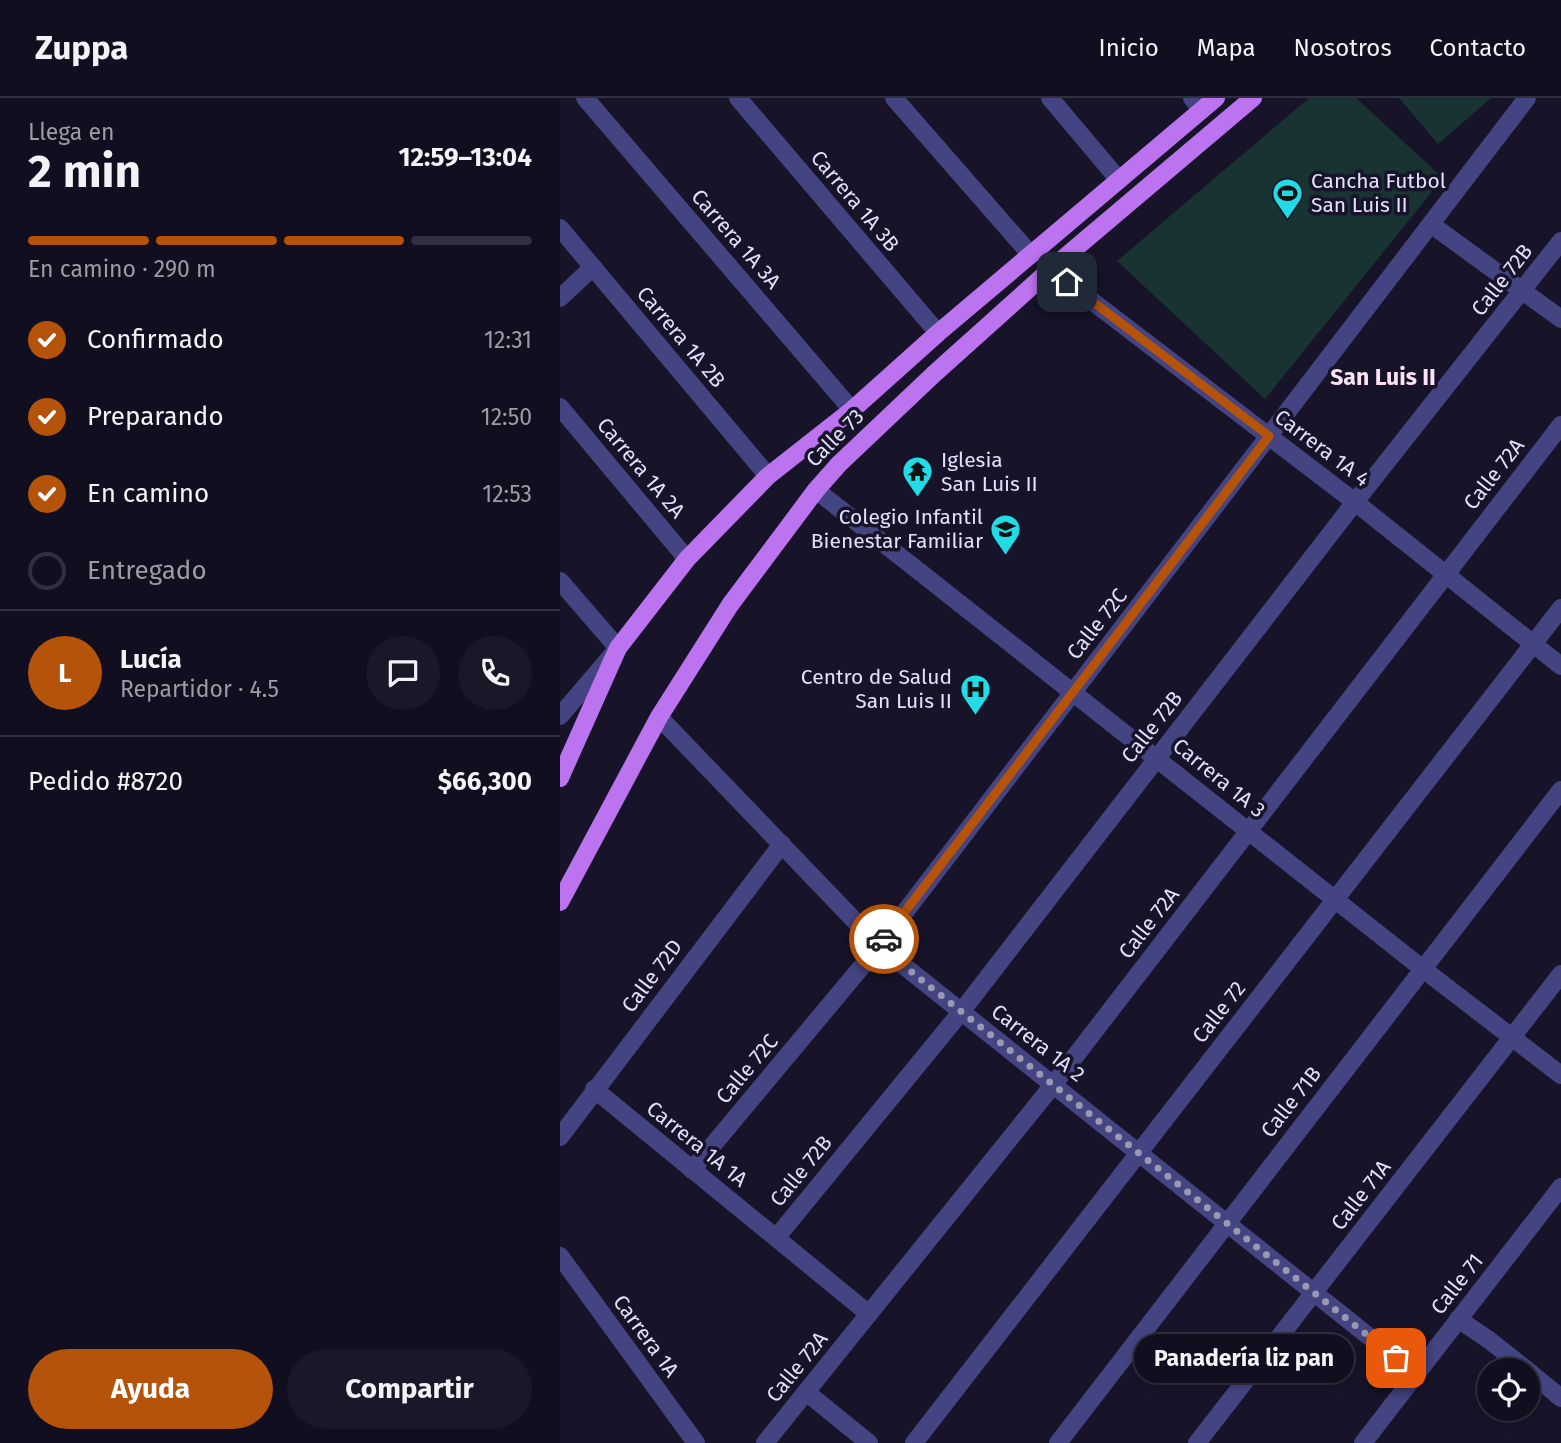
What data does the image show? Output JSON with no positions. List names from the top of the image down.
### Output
{
  "streets": {
    "main road": ["Calle 73"],
    "street": [
      "Carrera 1A 3B",
      "Carrera 1A 3A",
      "Calle 72B",
      "Carrera 1A 2B",
      "Carrera 1A 4",
      "Carrera 1A 2A",
      "Calle 72A",
      "Calle 72C",
      "Carrera 1A 3",
      "Calle 72D",
      "Calle 72",
      "Carrera 1A 2",
      "Calle 71B",
      "Carrera 1A 1A",
      "Calle 71A",
      "Calle 71",
      "Carrera 1A"
    ]
  },
  "crossings": [
    ["Carrera 1A 3B", "Calle 73"],
    ["Carrera 1A 3A", "Calle 73"],
    ["Calle 72B", "Carrera 1A 4"],
    ["Calle 72B", "Carrera 1A 3"],
    ["Calle 72B", "Carrera 1A 2"],
    ["Calle 72B", "Carrera 1A 1A"],
    ["Carrera 1A 2B", "Calle 73"],
    ["Calle 73", "Carrera 1A 4"],
    ["Calle 73", "Carrera 1A 2A"],
    ["Calle 73", "Carrera 1A 3"],
    ["Calle 73", "Carrera 1A 2"],
    ["Carrera 1A 4", "Calle 72A"],
    ["Carrera 1A 4", "Calle 72C"],
    ["Carrera 1A 4", "Calle 72"],
    ["Calle 72A", "Carrera 1A 3"],
    ["Calle 72A", "Carrera 1A 2"],
    ["Calle 72A", "Carrera 1A 1A"],
    ["Calle 72C", "Carrera 1A 3"],
    ["Calle 72C", "Carrera 1A 2"],
    ["Calle 72C", "Carrera 1A 1A"],
    ["Carrera 1A 3", "Calle 72"],
    ["Carrera 1A 3", "Calle 71B"],
    ["Carrera 1A 3", "Calle 71A"],
    ["Calle 72D", "Carrera 1A 2"],
    ["Calle 72D", "Carrera 1A 1A"],
    ["Calle 72", "Carrera 1A 2"],
    ["Carrera 1A 2", "Calle 71B"],
    ["Carrera 1A 2", "Calle 71A"],
    ["Carrera 1A 2", "Calle 71"]
  ],
  "districts": ["San Luis II"],
  "places": {
    "sports": ["Cancha Futbol San Luis II"],
    "temple": ["Iglesia San Luis II"],
    "school or university": ["Colegio Infantil Bienestar Familiar"],
    "hospital": ["Centro de Salud San Luis II"],
    "other": ["Panadería liz pan"]
  },
  "page": {
    "header": "Zuppa",
    "nav": [
      "Inicio",
      "Mapa",
      "Nosotros",
      "Contacto"
    ],
    "heading": ["2 min", "Llega en", "12:59–13:04"],
    "panel": [
      "Lucía",
      "Repartidor · 4.5",
      "Pedido #8720",
      "$66,300"
    ],
    "bar": "En camino · 290 m",
    "list": [
      ["Confirmado", "12:31"],
      ["Preparando", "12:50"],
      ["En camino", "12:53"],
      "Entregado"
    ],
    "round": "L",
    "bubble": "Panadería liz pan",
    "buttons": ["Ayuda", "Compartir"]
  }
}
